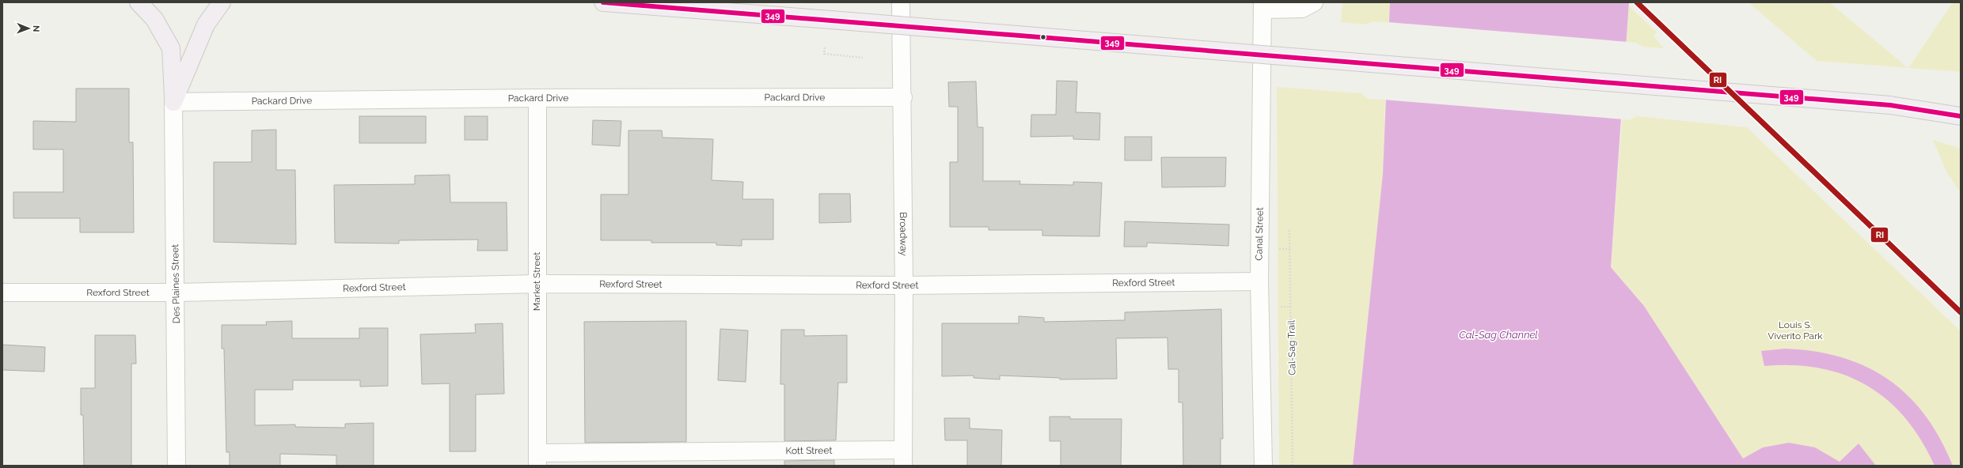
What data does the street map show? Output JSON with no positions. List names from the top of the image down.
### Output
{
  "streets": {
    "street": [
      "Packard Drive",
      "Broadway",
      "Canal Street",
      "Market Street",
      "Rexford Street",
      "Des Plaines Street",
      "Kott Street"
    ],
    "path": ["Cal-Sag Trail"]
  },
  "crossings": [
    ["Packard Drive", "Broadway"],
    ["Packard Drive", "Market Street"],
    ["Packard Drive", "Des Plaines Street"],
    ["Broadway", "Rexford Street"],
    ["Broadway", "Kott Street"],
    ["Canal Street", "Rexford Street"],
    ["Market Street", "Rexford Street"],
    ["Market Street", "Kott Street"],
    ["Rexford Street", "Des Plaines Street"]
  ],
  "water": ["Cal-Sag Channel"],
  "parks": ["Louis S. Viverito Park"],
  "lines": ["transit line RI", "transit line 349"],
  "north": "right"
}
